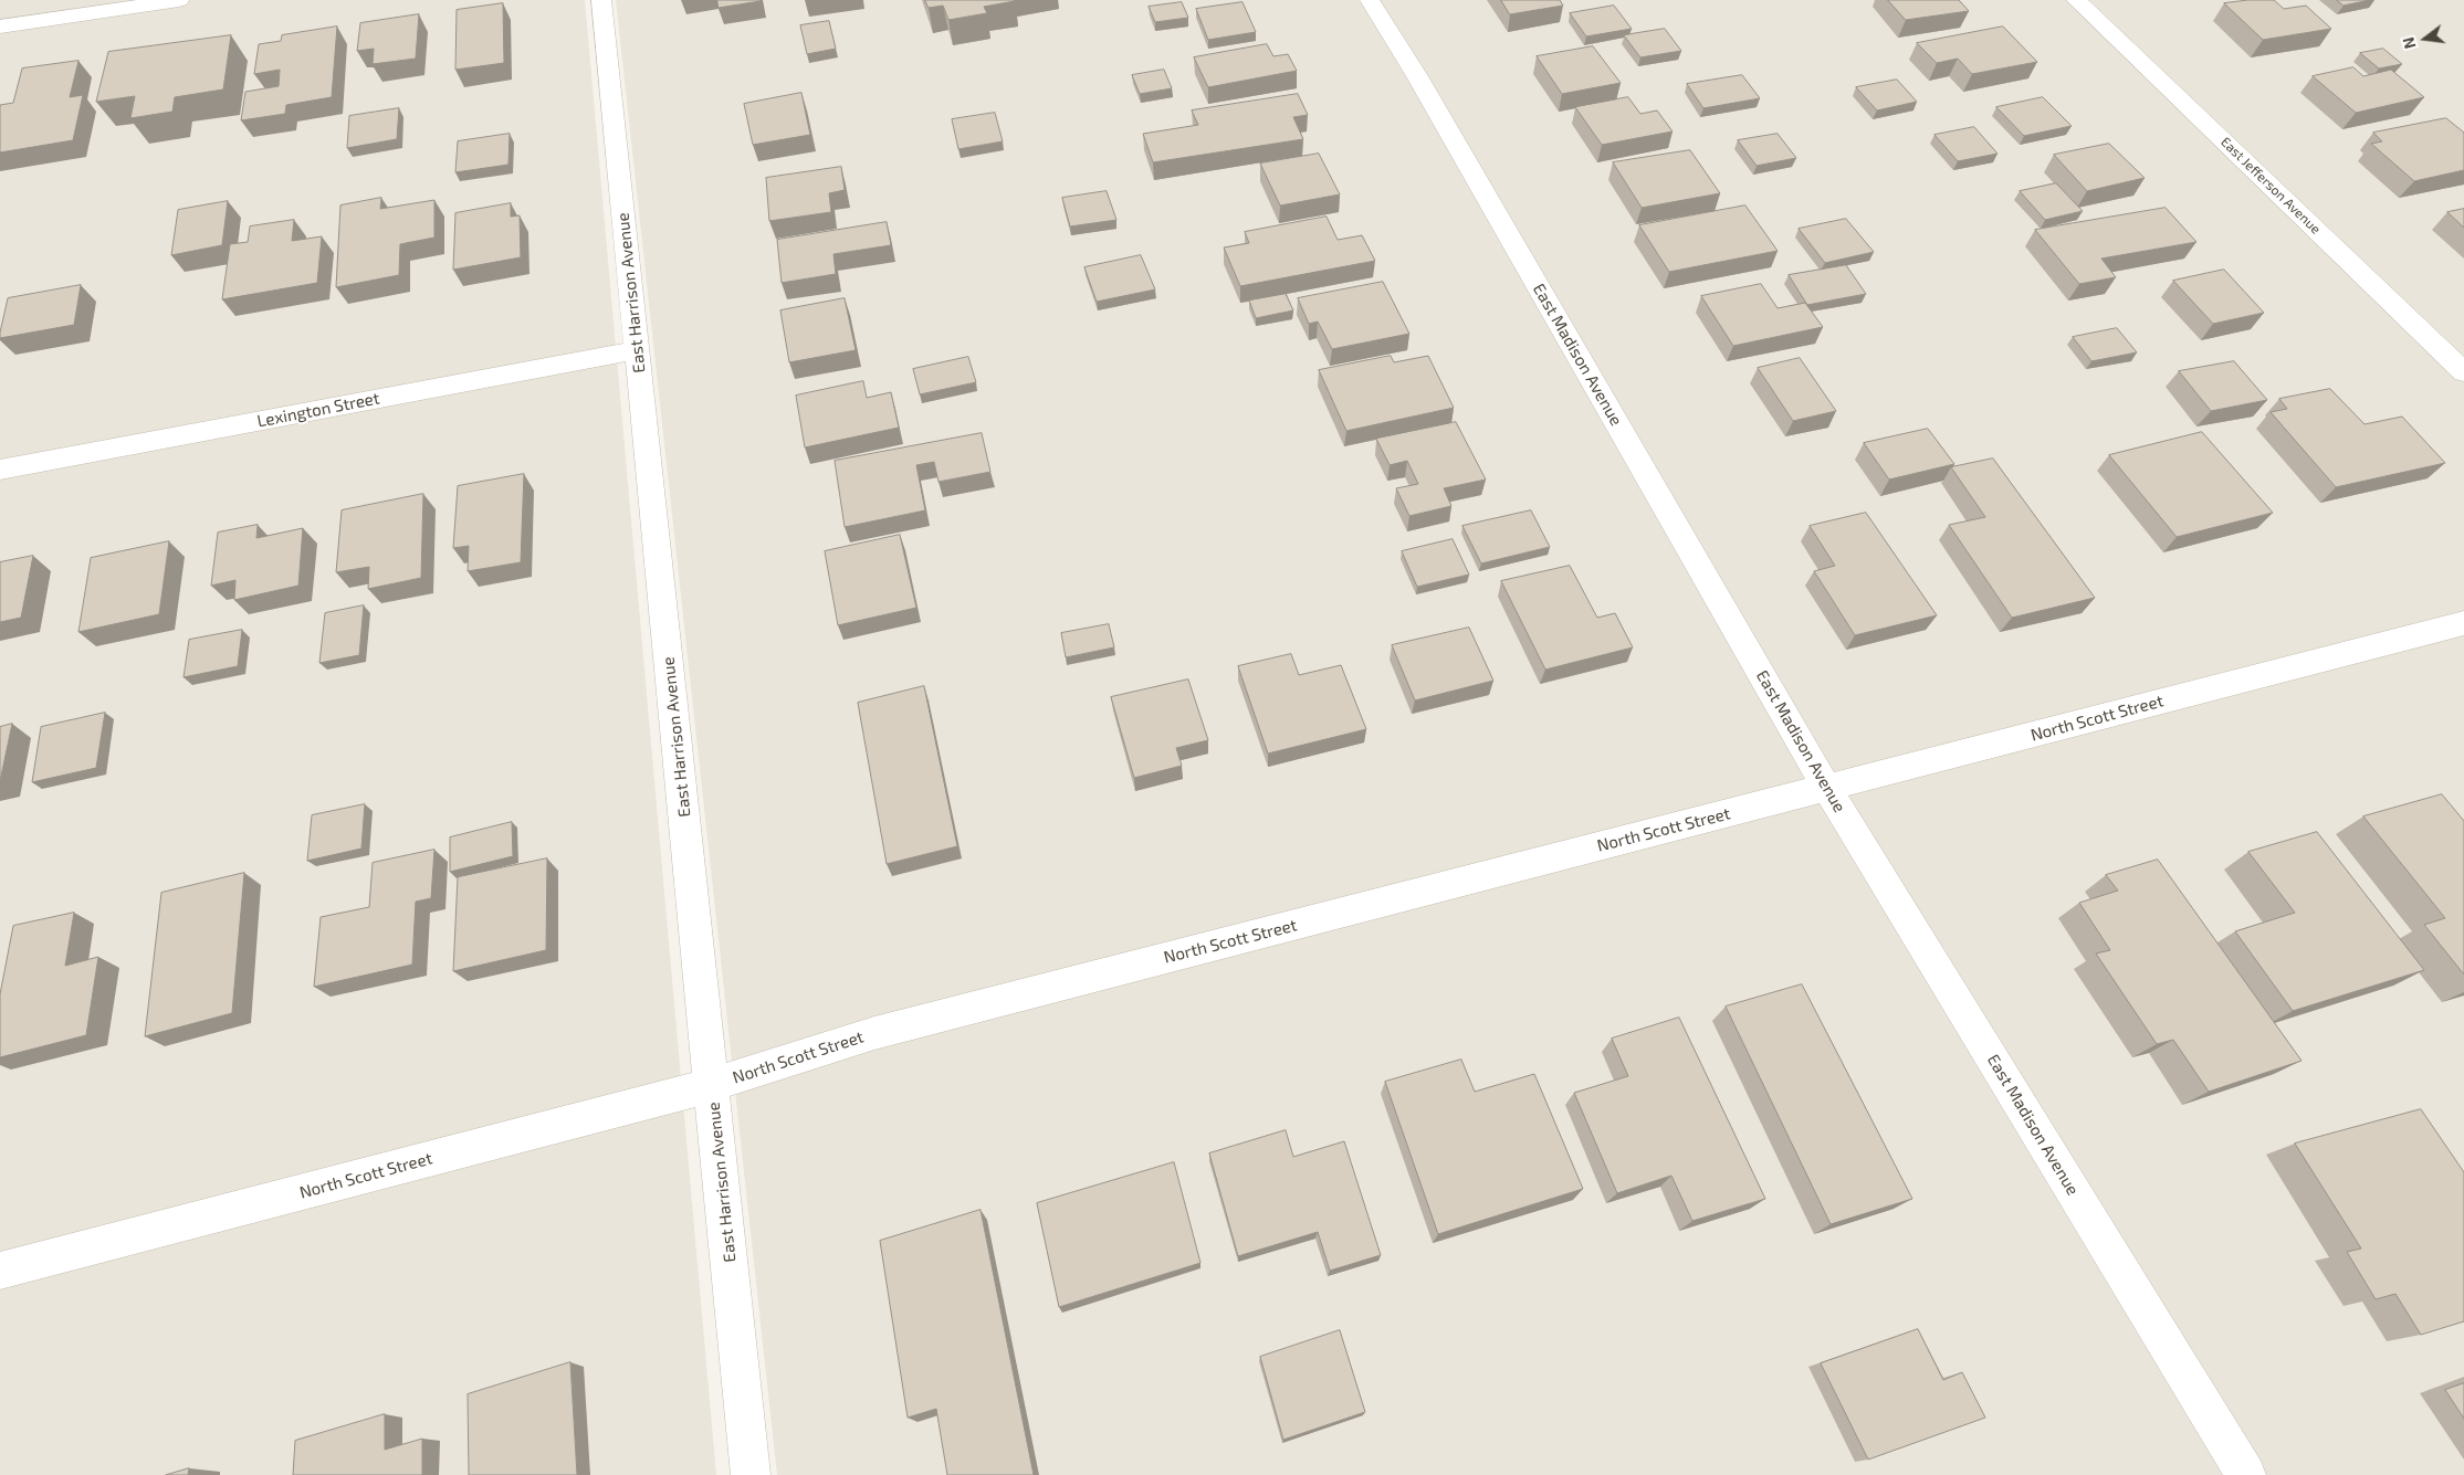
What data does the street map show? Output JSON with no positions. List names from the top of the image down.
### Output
{
  "streets": {
    "street": [
      "East Jefferson Avenue",
      "East Harrison Avenue",
      "East Madison Avenue",
      "Lexington Street",
      "North Scott Street"
    ]
  },
  "crossings": [
    ["East Harrison Avenue", "Lexington Street"],
    ["East Harrison Avenue", "North Scott Street"],
    ["East Madison Avenue", "North Scott Street"]
  ],
  "north": "left"
}
